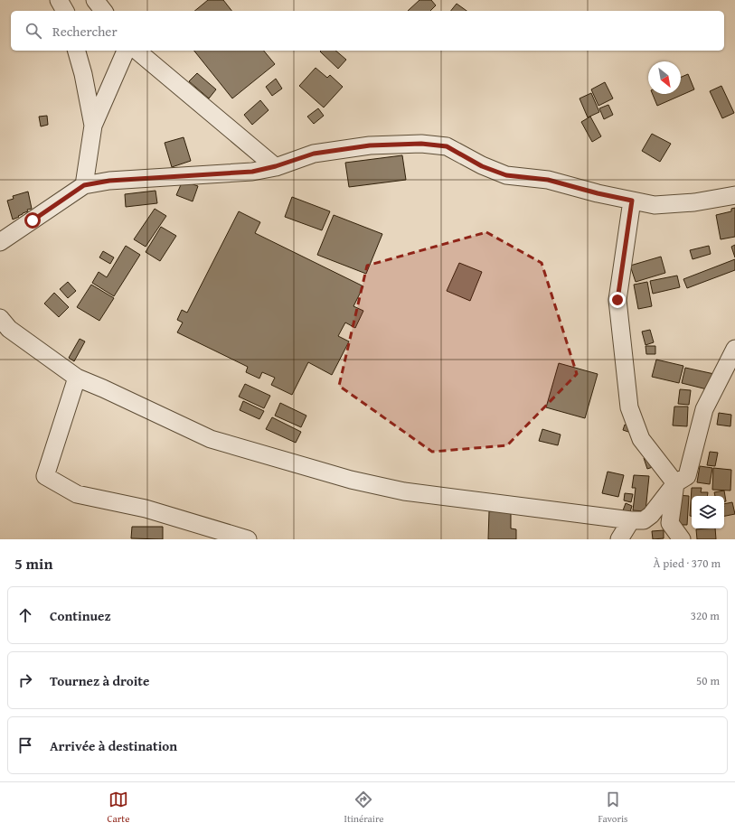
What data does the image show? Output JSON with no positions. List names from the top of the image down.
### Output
{
  "north": "bottom right",
  "page": {
    "search": "Rechercher",
    "heading": ["5 min", "À pied · 370 m"],
    "list": [
      ["Continuez", "320 m"],
      ["Tournez à droite", "50 m"],
      "Arrivée à destination"
    ],
    "nav": ["Carte", "Itinéraire", "Favoris"]
  }
}
